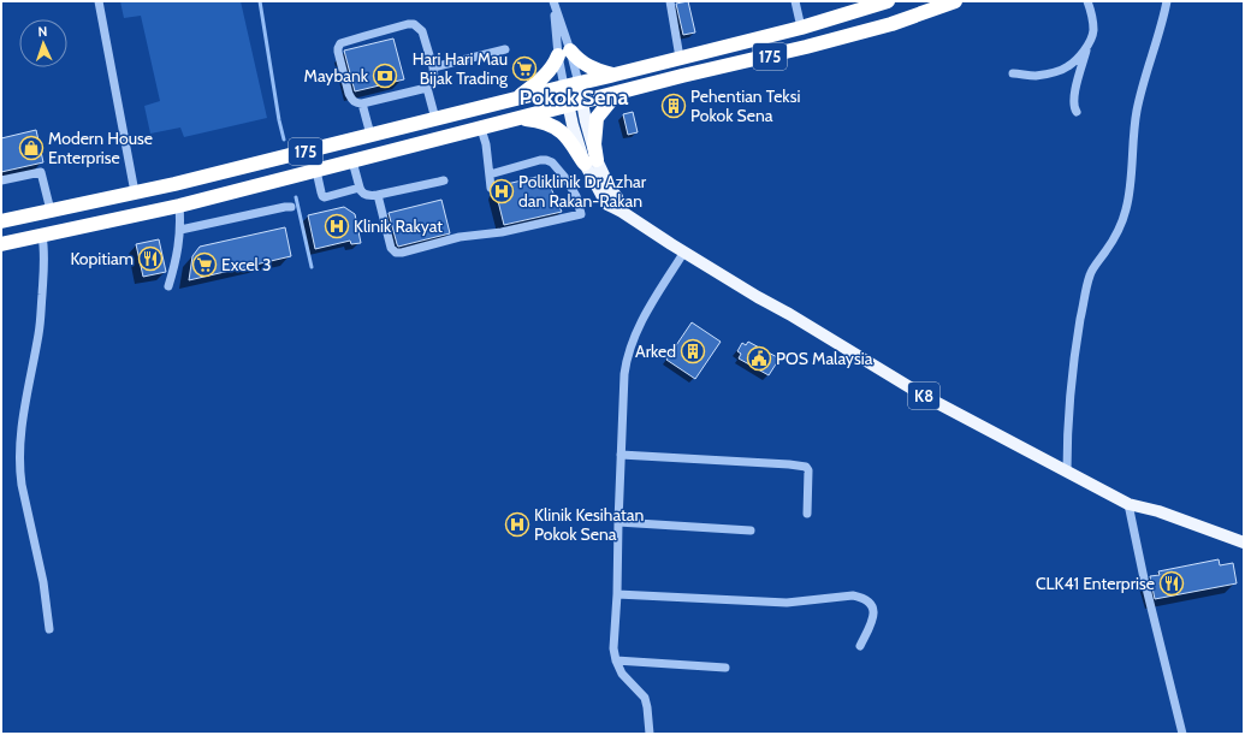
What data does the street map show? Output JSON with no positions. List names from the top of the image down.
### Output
{
  "streets": {
    "highway": ["175"],
    "main road": ["K8"]
  },
  "crossings": [
    ["175", "K8"]
  ],
  "districts": ["Pokok Sena"],
  "places": {
    "supermarket": ["Hari Hari Mau Bijak Trading", "Excel 3"],
    "bank": ["Maybank"],
    "building": ["Pehentian Teksi Pokok Sena", "Arked"],
    "shop": ["Modern House Enterprise"],
    "hospital": ["Poliklinik Dr Azhar dan Rakan-Rakan", "Klinik Rakyat", "Klinik Kesihatan Pokok Sena"],
    "restaurant": ["Kopitiam", "CLK41 Enterprise"],
    "public building": ["POS Malaysia"]
  },
  "north": "top"
}
